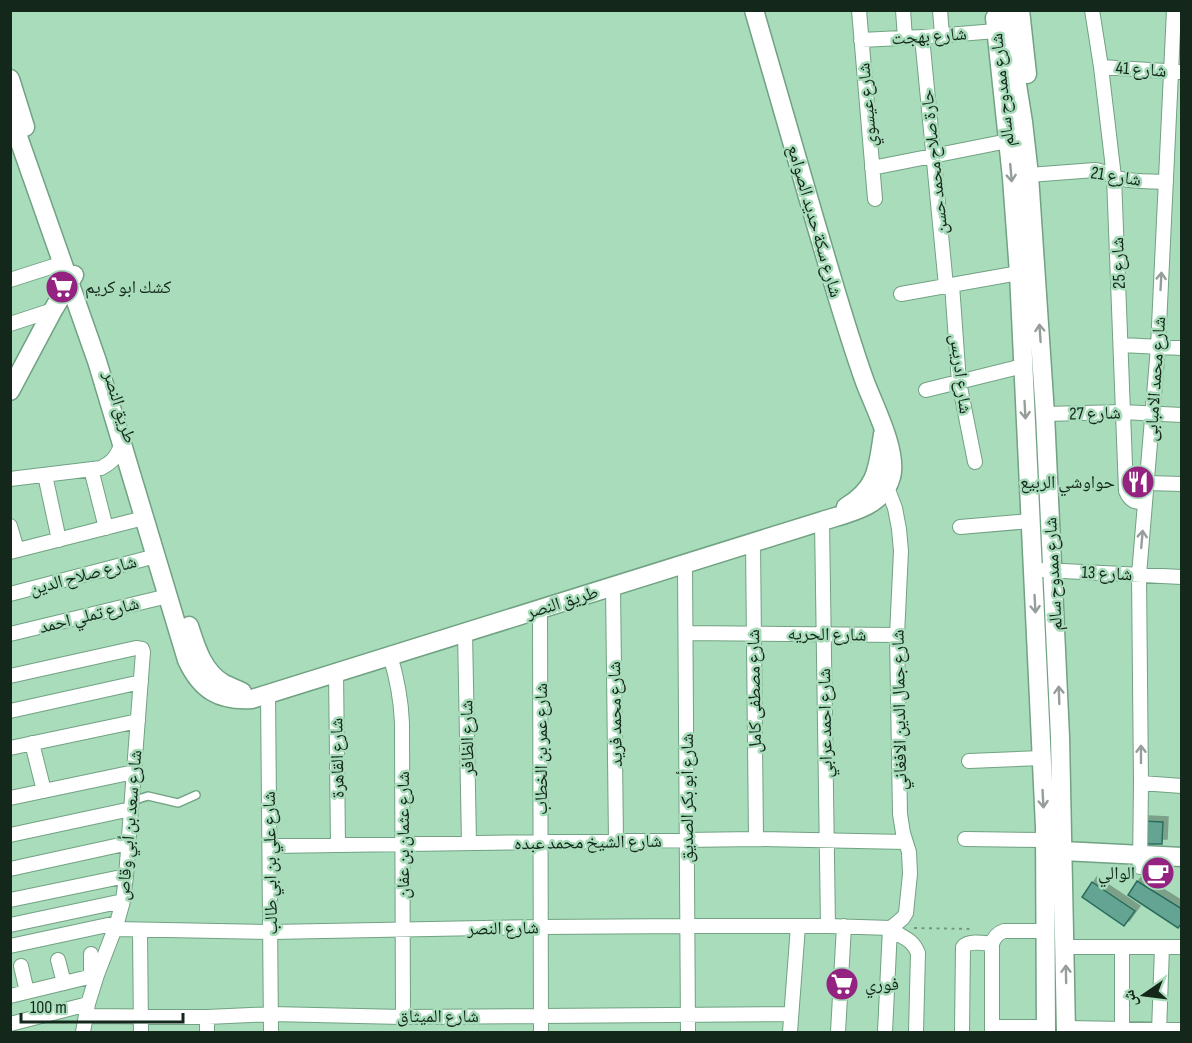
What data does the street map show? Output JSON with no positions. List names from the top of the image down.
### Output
{
  "streets": {
    "street": [
      "شارع بهجت",
      "شارع 41",
      "شارع ممدوح سالم",
      "شارع عيسوي",
      "حارة صلاح محمد حسن",
      "شارع 21",
      "شارع سكة حديد الصوامع",
      "شارع 25",
      "شارع ادريس",
      "شارع محمد الامبابى",
      "طريق النصر",
      "شارع 27",
      "شارع 13",
      "شارع صلاح الدين",
      "شارع تملي احمد",
      "شارع الحريه",
      "شارع مصطفى كامل",
      "شارع جمال الدين الافغاني",
      "شارع محمد فريد",
      "شارع احمد عرابي",
      "شارع الظافر",
      "شارع عمر بن الخطاب",
      "شارع القاهرة",
      "شارع أبو بكر الصديق",
      "شارع سعد بن أبي وقاص",
      "شارع عثمان بن عفان",
      "شارع الشيخ محمد عبده",
      "شارع علي بن ابي طالب",
      "شارع النصر",
      "شارع الميثاق"
    ]
  },
  "crossings": [
    ["شارع بهجت", "شارع ممدوح سالم"],
    ["شارع بهجت", "شارع عيسوي"],
    ["شارع بهجت", "حارة صلاح محمد حسن"],
    ["شارع 41", "شارع 25"],
    ["شارع 41", "شارع محمد الامبابى"],
    ["شارع ممدوح سالم", "شارع 21"],
    ["شارع ممدوح سالم", "شارع 27"],
    ["شارع ممدوح سالم", "شارع 13"],
    ["حارة صلاح محمد حسن", "شارع ادريس"],
    ["شارع 21", "شارع 25"],
    ["شارع 21", "شارع محمد الامبابى"],
    ["شارع سكة حديد الصوامع", "شارع جمال الدين الافغاني"],
    ["شارع 25", "شارع محمد الامبابى"],
    ["شارع 25", "شارع 27"],
    ["شارع محمد الامبابى", "شارع 27"],
    ["شارع محمد الامبابى", "شارع 13"],
    ["طريق النصر", "شارع صلاح الدين"],
    ["طريق النصر", "شارع تملي احمد"],
    ["طريق النصر", "شارع مصطفى كامل"],
    ["طريق النصر", "شارع محمد فريد"],
    ["طريق النصر", "شارع احمد عرابي"],
    ["طريق النصر", "شارع الظافر"],
    ["طريق النصر", "شارع عمر بن الخطاب"],
    ["طريق النصر", "شارع القاهرة"],
    ["طريق النصر", "شارع أبو بكر الصديق"],
    ["طريق النصر", "شارع عثمان بن عفان"],
    ["طريق النصر", "شارع علي بن ابي طالب"],
    ["شارع الحريه", "شارع مصطفى كامل"],
    ["شارع الحريه", "شارع جمال الدين الافغاني"],
    ["شارع الحريه", "شارع احمد عرابي"],
    ["شارع الحريه", "شارع أبو بكر الصديق"],
    ["شارع مصطفى كامل", "شارع الشيخ محمد عبده"],
    ["شارع جمال الدين الافغاني", "شارع الشيخ محمد عبده"],
    ["شارع جمال الدين الافغاني", "شارع النصر"],
    ["شارع محمد فريد", "شارع الشيخ محمد عبده"],
    ["شارع احمد عرابي", "شارع الشيخ محمد عبده"],
    ["شارع احمد عرابي", "شارع النصر"],
    ["شارع الظافر", "شارع الشيخ محمد عبده"],
    ["شارع عمر بن الخطاب", "شارع الشيخ محمد عبده"],
    ["شارع عمر بن الخطاب", "شارع النصر"],
    ["شارع عمر بن الخطاب", "شارع الميثاق"],
    ["شارع القاهرة", "شارع الشيخ محمد عبده"],
    ["شارع أبو بكر الصديق", "شارع الشيخ محمد عبده"],
    ["شارع أبو بكر الصديق", "شارع النصر"],
    ["شارع أبو بكر الصديق", "شارع الميثاق"],
    ["شارع سعد بن أبي وقاص", "شارع النصر"],
    ["شارع سعد بن أبي وقاص", "شارع الميثاق"],
    ["شارع عثمان بن عفان", "شارع الشيخ محمد عبده"],
    ["شارع عثمان بن عفان", "شارع النصر"],
    ["شارع عثمان بن عفان", "شارع الميثاق"],
    ["شارع الشيخ محمد عبده", "شارع علي بن ابي طالب"],
    ["شارع علي بن ابي طالب", "شارع النصر"],
    ["شارع علي بن ابي طالب", "شارع الميثاق"]
  ],
  "one_way": ["شارع محمد الامبابى"],
  "places": {
    "supermarket": ["كشك ابو كريم", "فوري"],
    "restaurant": ["حواوشي الربيع"],
    "cafe": ["الوالي"]
  },
  "scale_bar": "100 m",
  "north": "left"
}
